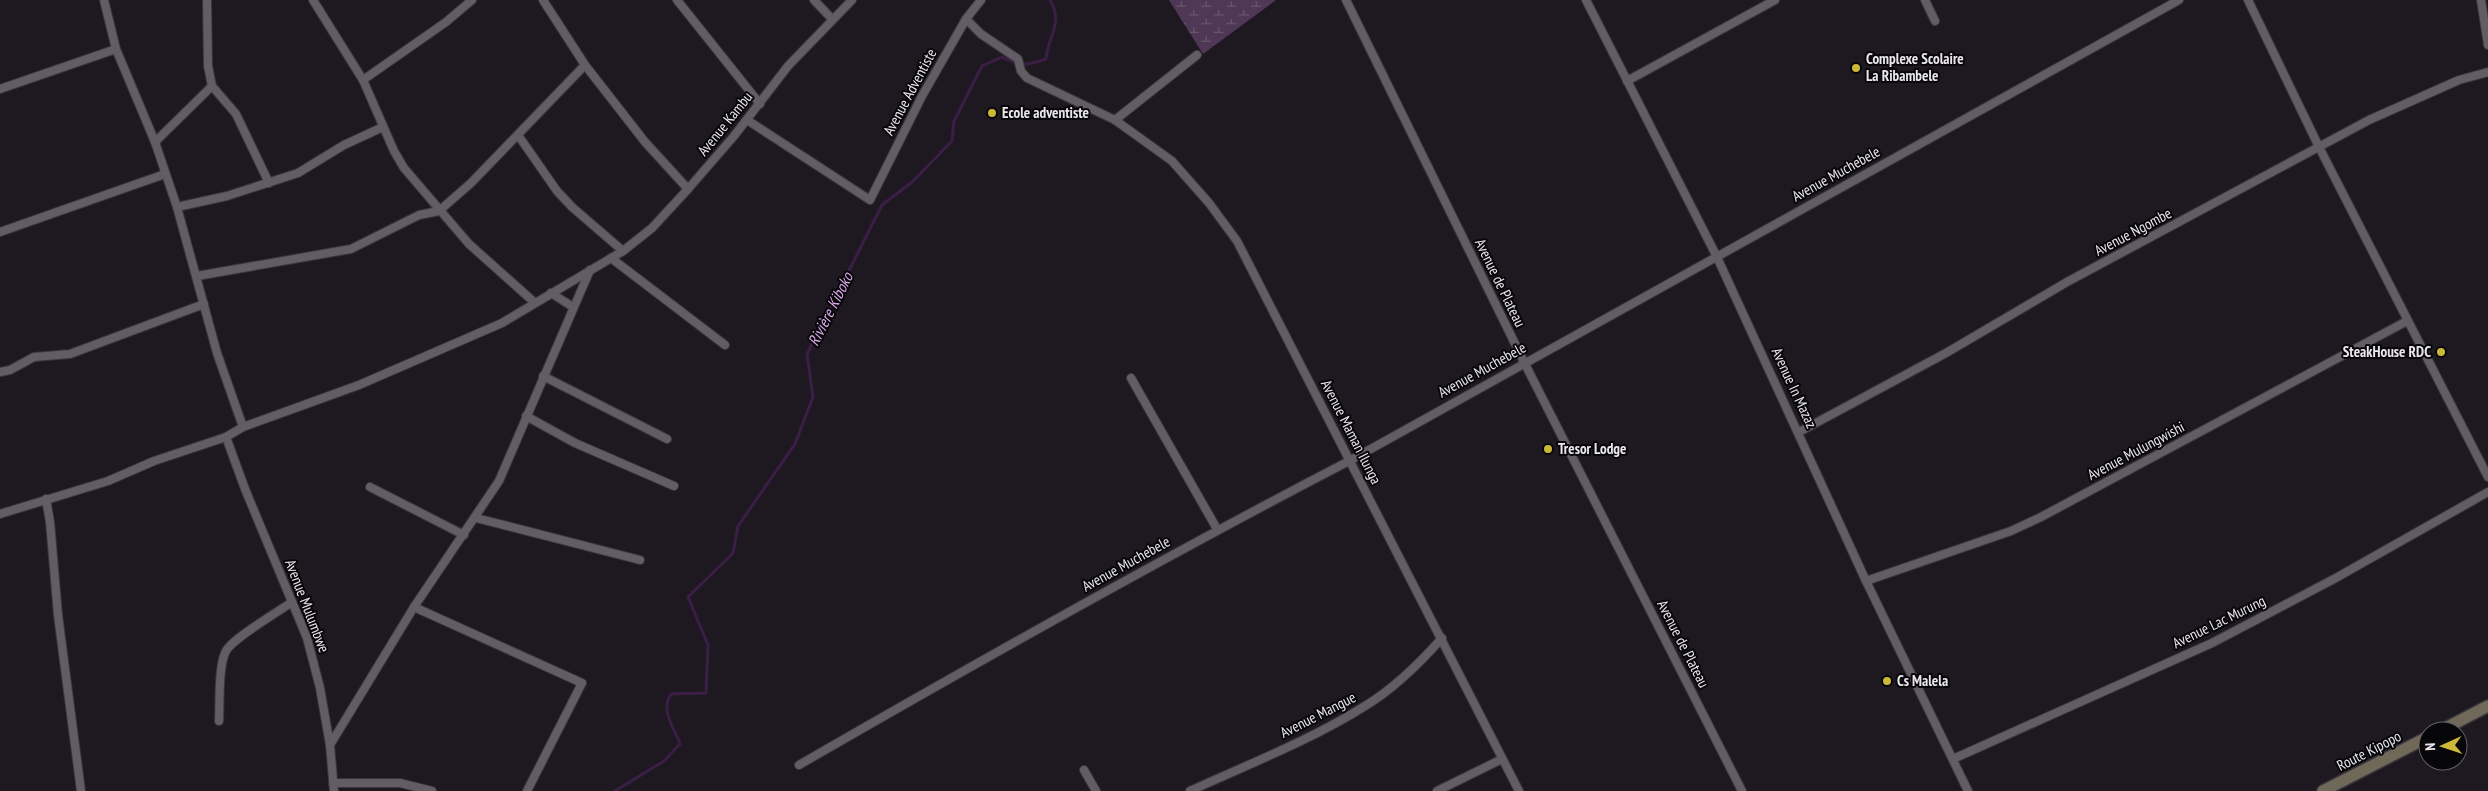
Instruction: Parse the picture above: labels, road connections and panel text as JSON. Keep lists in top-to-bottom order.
{
  "streets": {
    "main road": ["Route Kipopo"],
    "street": [
      "Avenue Adventiste",
      "Avenue Kambu",
      "Avenue Muchebele",
      "Avenue Ngombe",
      "Avenue de Plateau",
      "Avenue In Mazaz",
      "Avenue Maman Ilunga",
      "Avenue Mulungwishi",
      "Avenue Mulumbwe",
      "Avenue Lac Murung",
      "Avenue Mangue"
    ]
  },
  "crossings": [
    ["Avenue Adventiste", "Avenue Kambu"],
    ["Avenue Adventiste", "Avenue Maman Ilunga"],
    ["Avenue Kambu", "Avenue Mulumbwe"],
    ["Avenue Muchebele", "Avenue de Plateau"],
    ["Avenue Muchebele", "Avenue In Mazaz"],
    ["Avenue Muchebele", "Avenue Maman Ilunga"],
    ["Avenue Ngombe", "Avenue In Mazaz"],
    ["Avenue In Mazaz", "Avenue Mulungwishi"],
    ["Avenue In Mazaz", "Avenue Lac Murung"],
    ["Avenue Maman Ilunga", "Avenue Mangue"]
  ],
  "water": ["Rivière Kiboko"],
  "places": [
    "Complexe Scolaire La Ribambele",
    "Ecole adventiste",
    "SteakHouse RDC",
    "Tresor Lodge",
    "Cs Malela"
  ],
  "north": "left"
}
